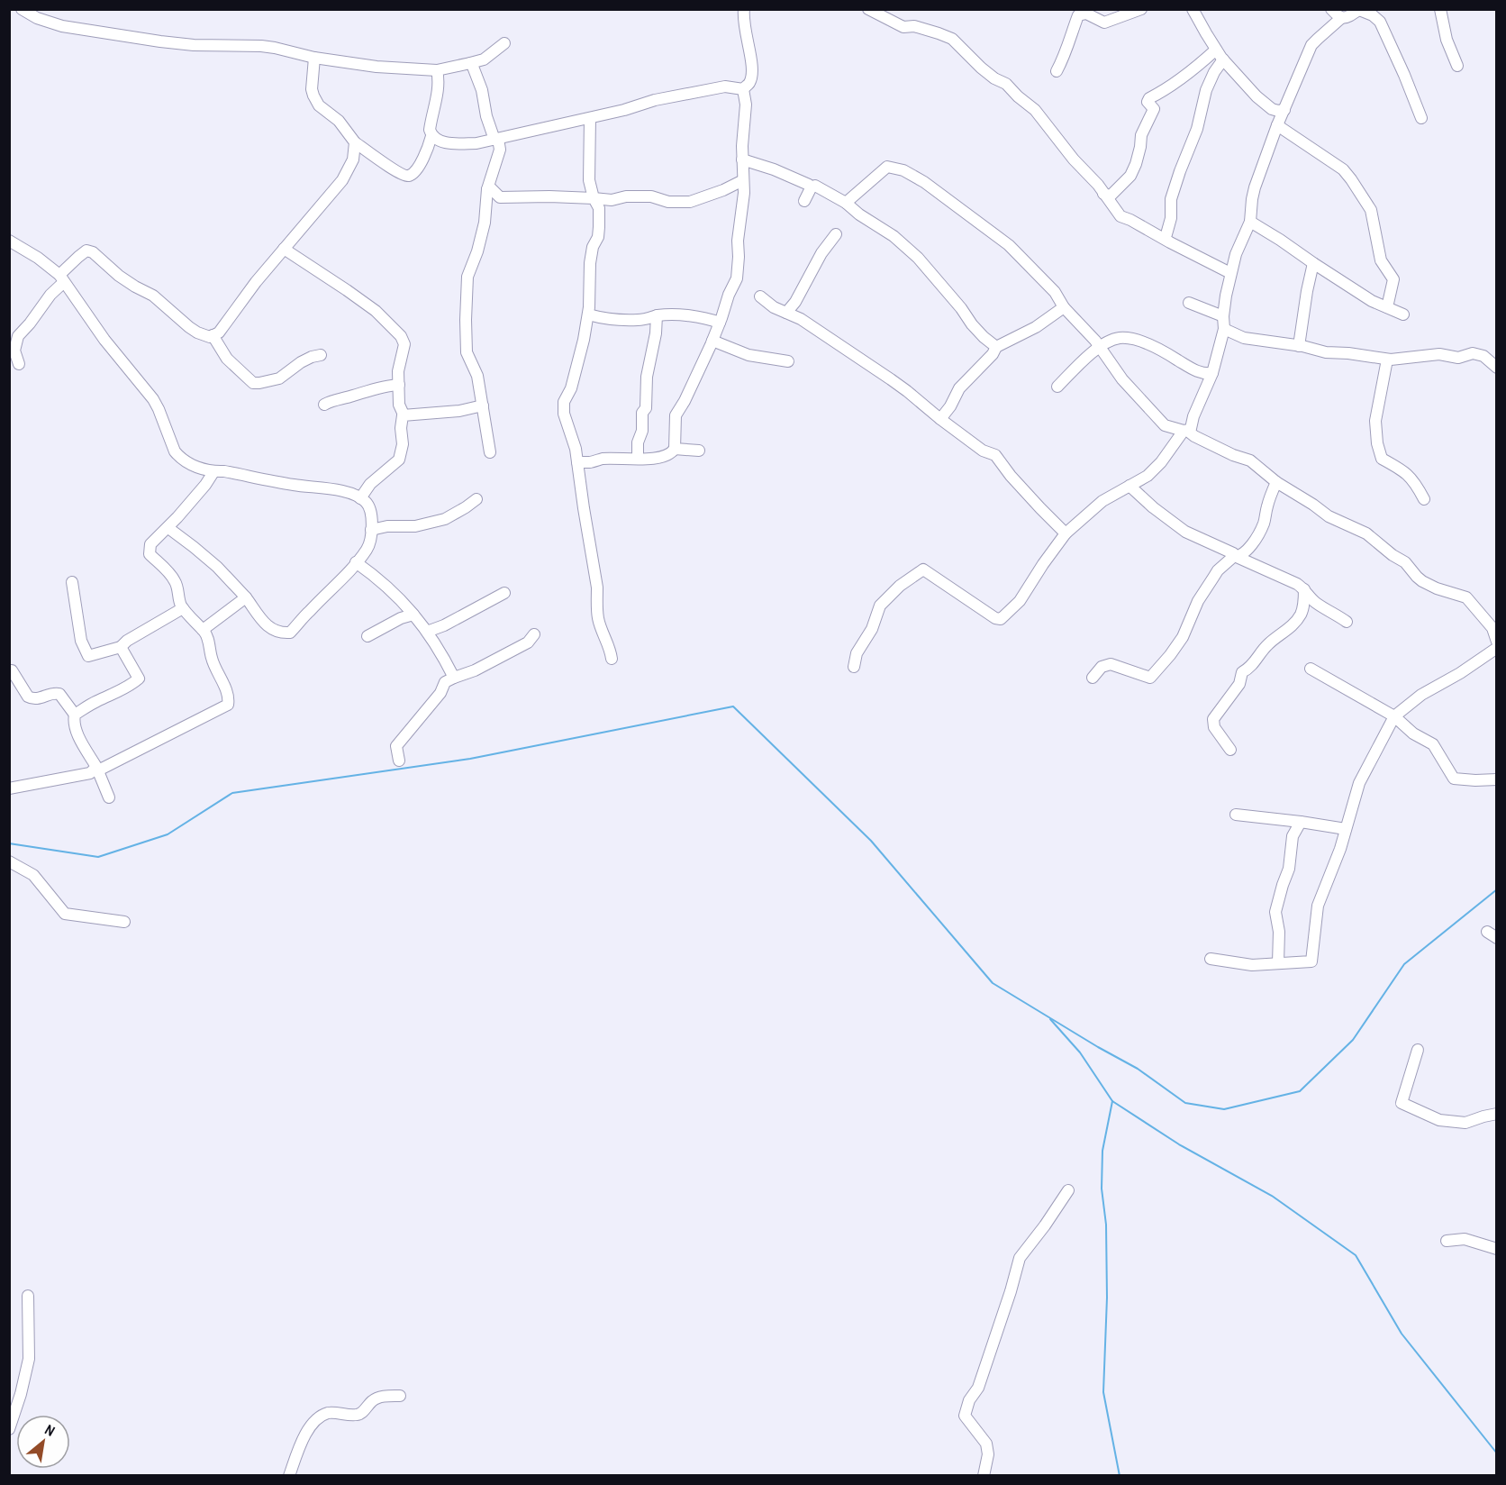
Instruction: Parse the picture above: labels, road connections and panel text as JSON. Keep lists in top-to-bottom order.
{
  "north": "top right"
}
